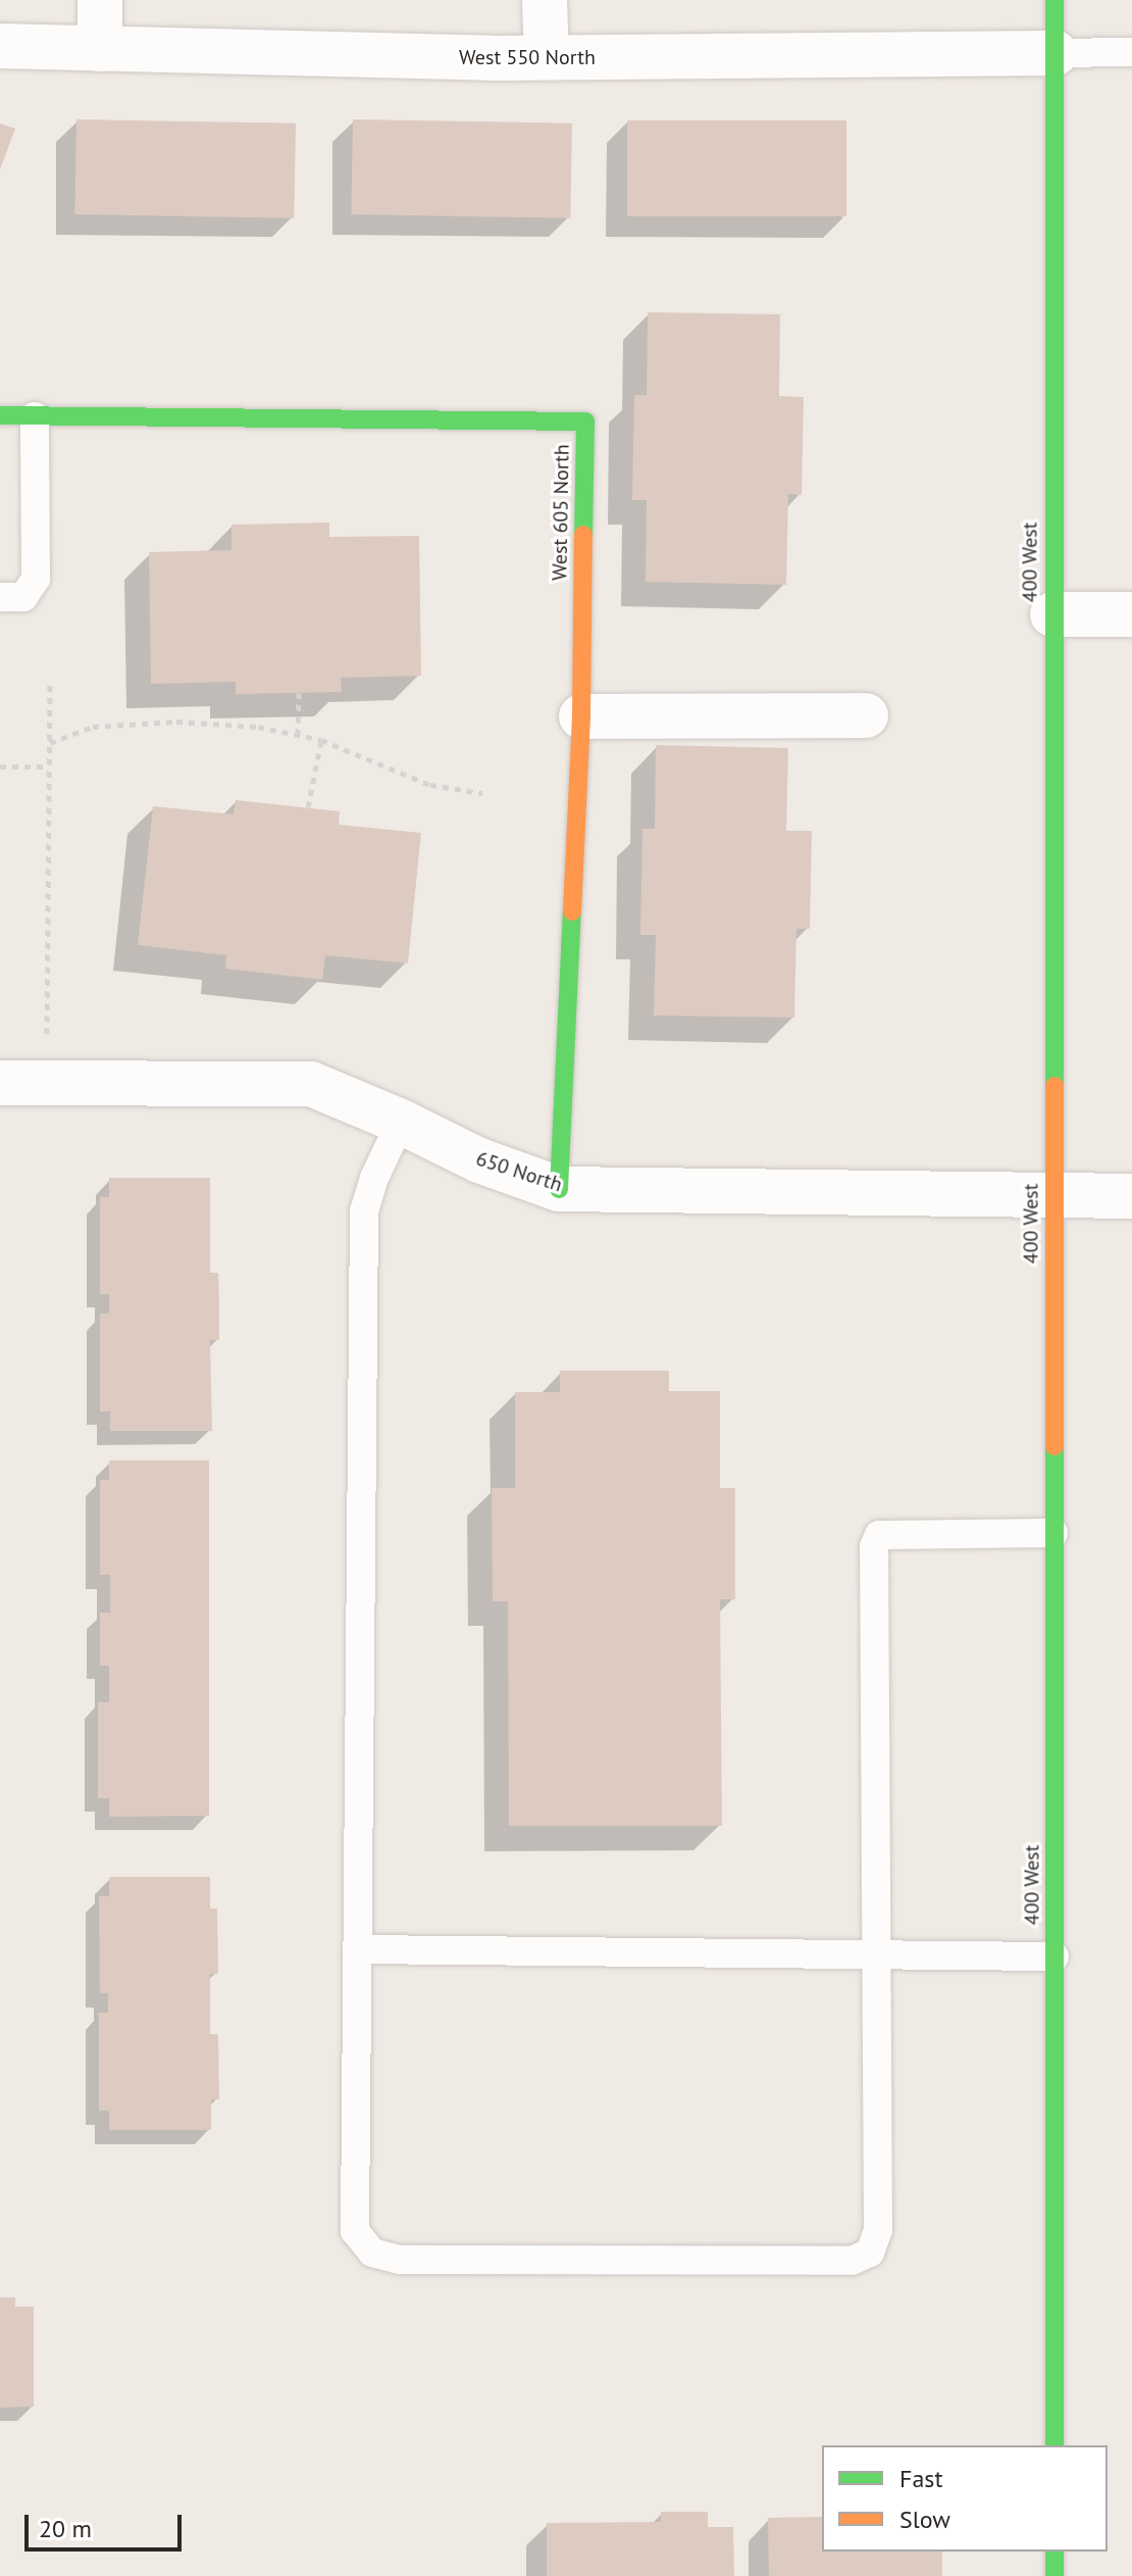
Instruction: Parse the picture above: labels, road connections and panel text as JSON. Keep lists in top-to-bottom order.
{
  "streets": {
    "street": [
      "West 550 North",
      "West 605 North",
      "400 West",
      "650 North"
    ]
  },
  "crossings": [
    ["West 550 North", "400 West"],
    ["West 605 North", "650 North"],
    ["400 West", "650 North"]
  ],
  "legend": ["Fast", "Slow"],
  "scale_bar": "20 m"
}
